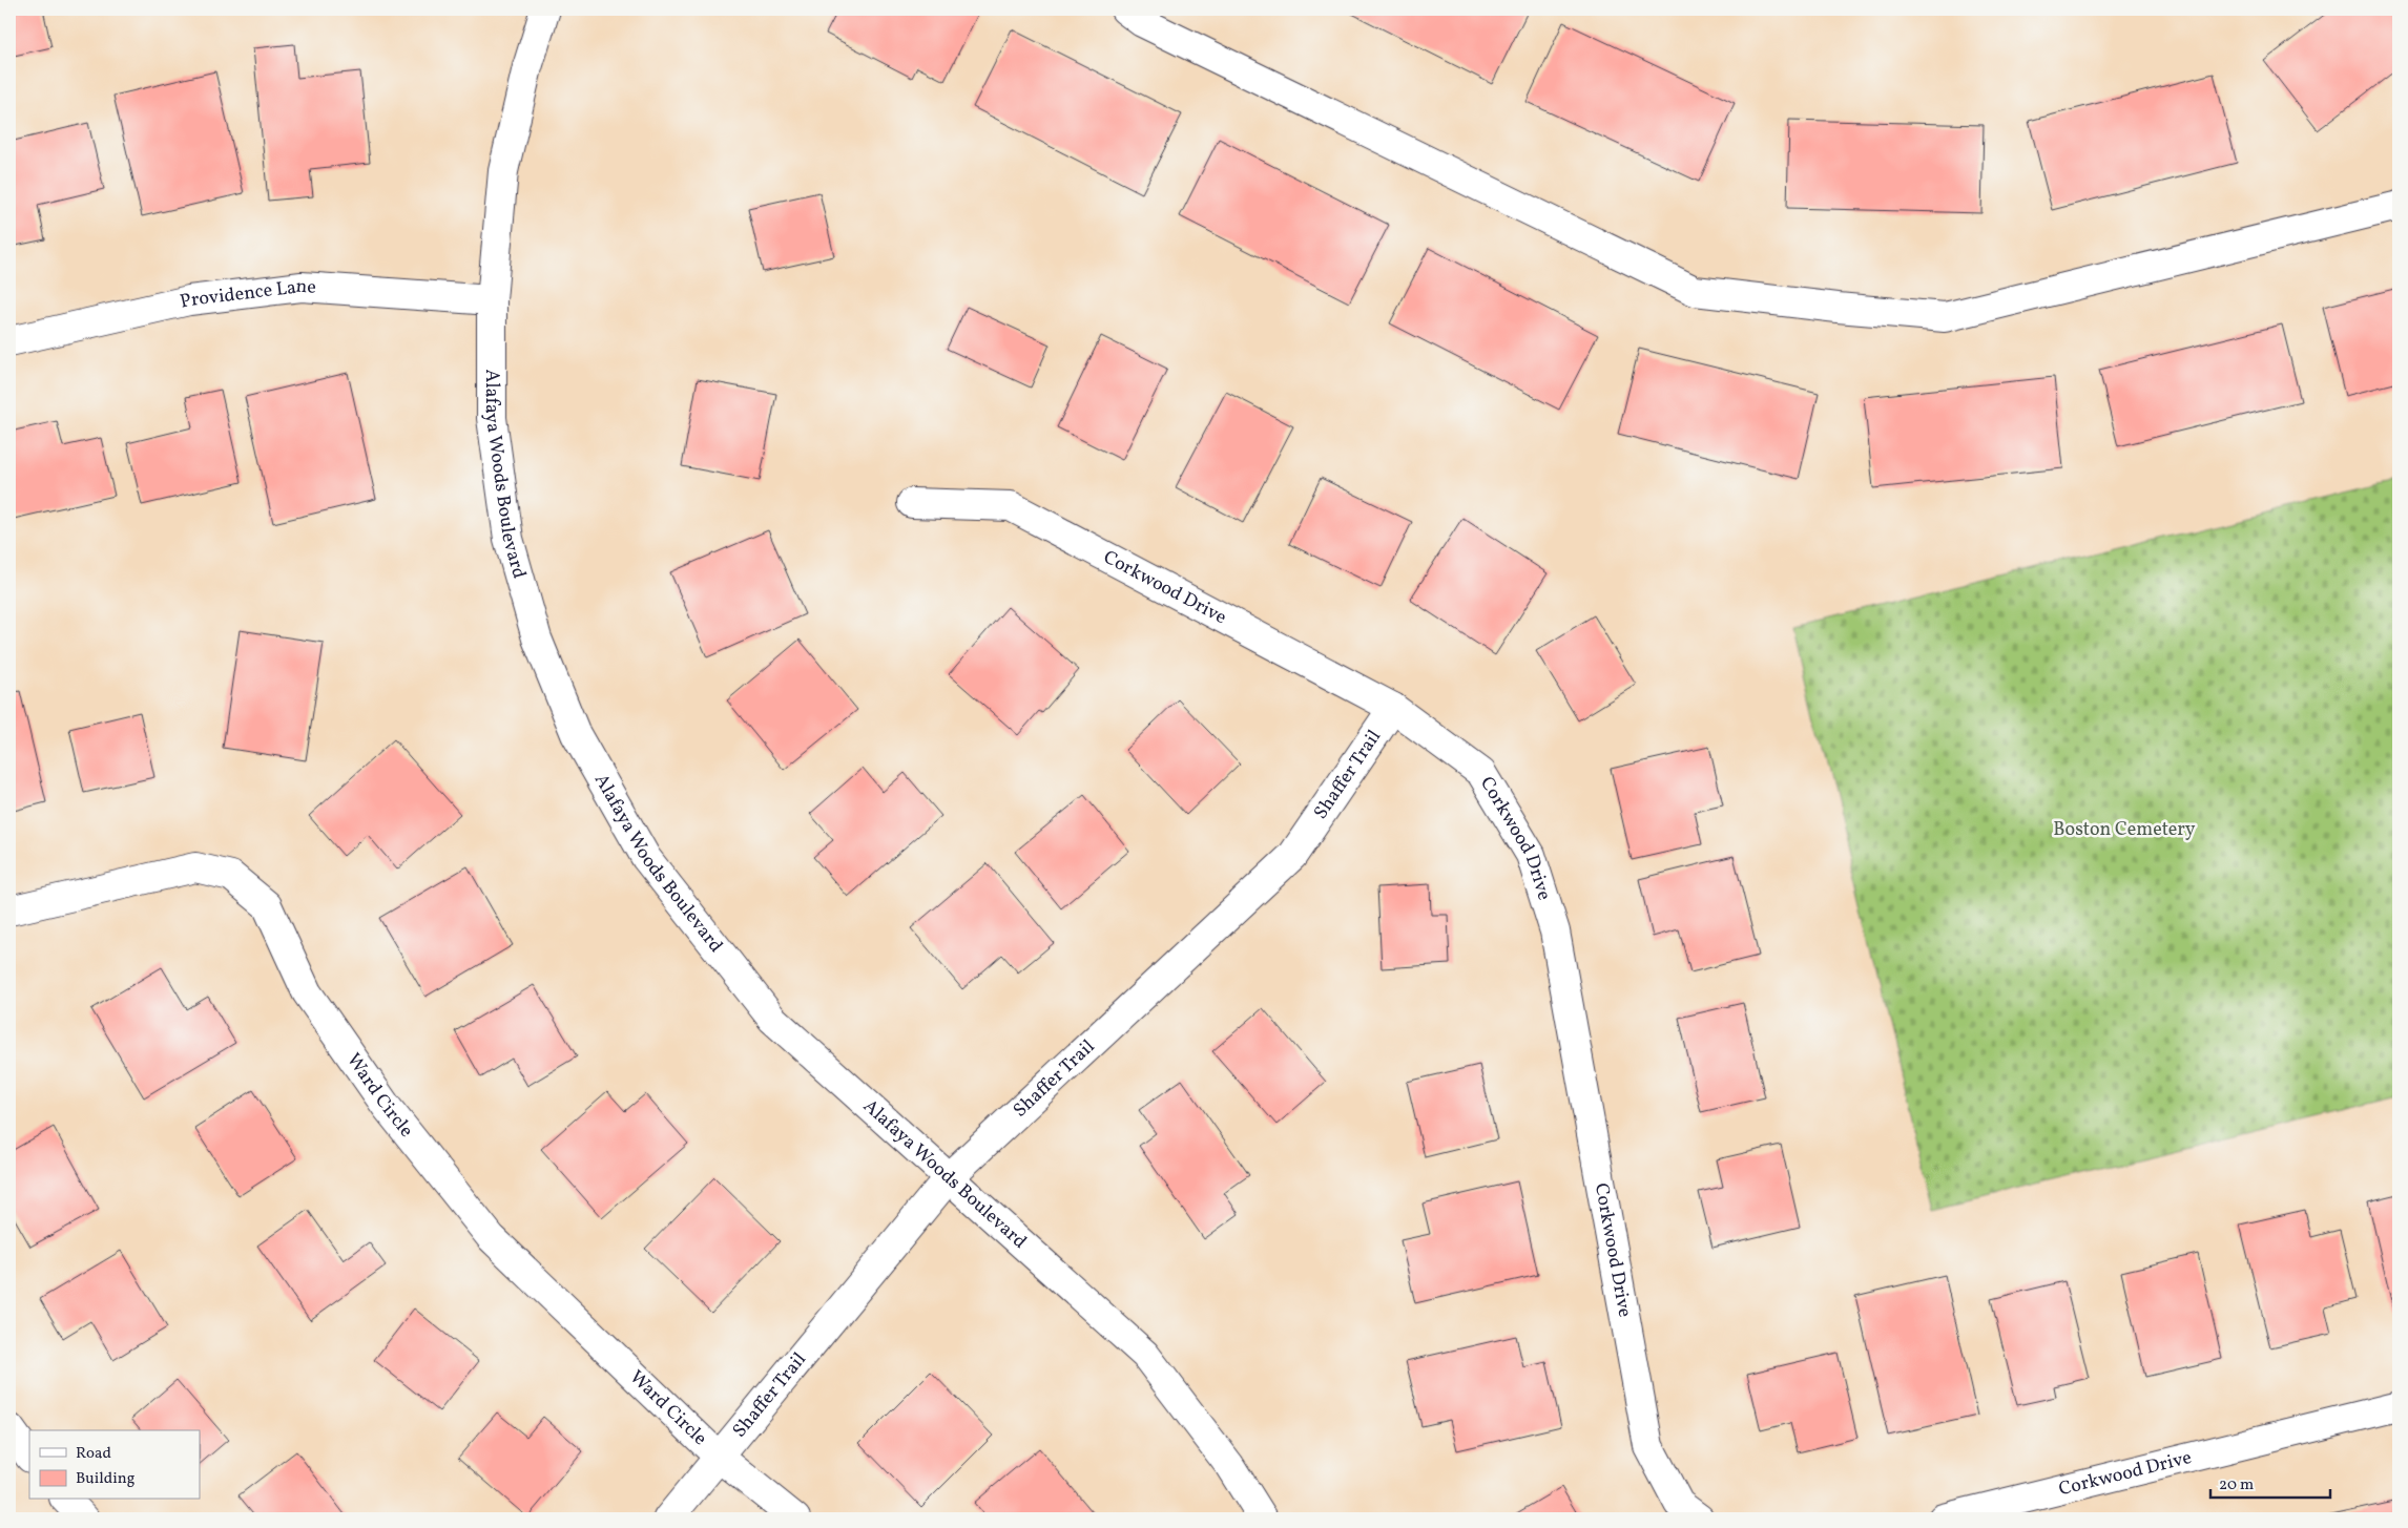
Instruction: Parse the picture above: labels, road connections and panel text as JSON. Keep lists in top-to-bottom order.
{
  "streets": {
    "street": [
      "Providence Lane",
      "Alafaya Woods Boulevard",
      "Corkwood Drive",
      "Shaffer Trail",
      "Ward Circle"
    ]
  },
  "crossings": [
    ["Providence Lane", "Alafaya Woods Boulevard"],
    ["Alafaya Woods Boulevard", "Shaffer Trail"],
    ["Corkwood Drive", "Shaffer Trail"],
    ["Shaffer Trail", "Ward Circle"]
  ],
  "parks": ["Boston Cemetery"],
  "legend": ["Road", "Building"],
  "scale_bar": "20 m"
}
